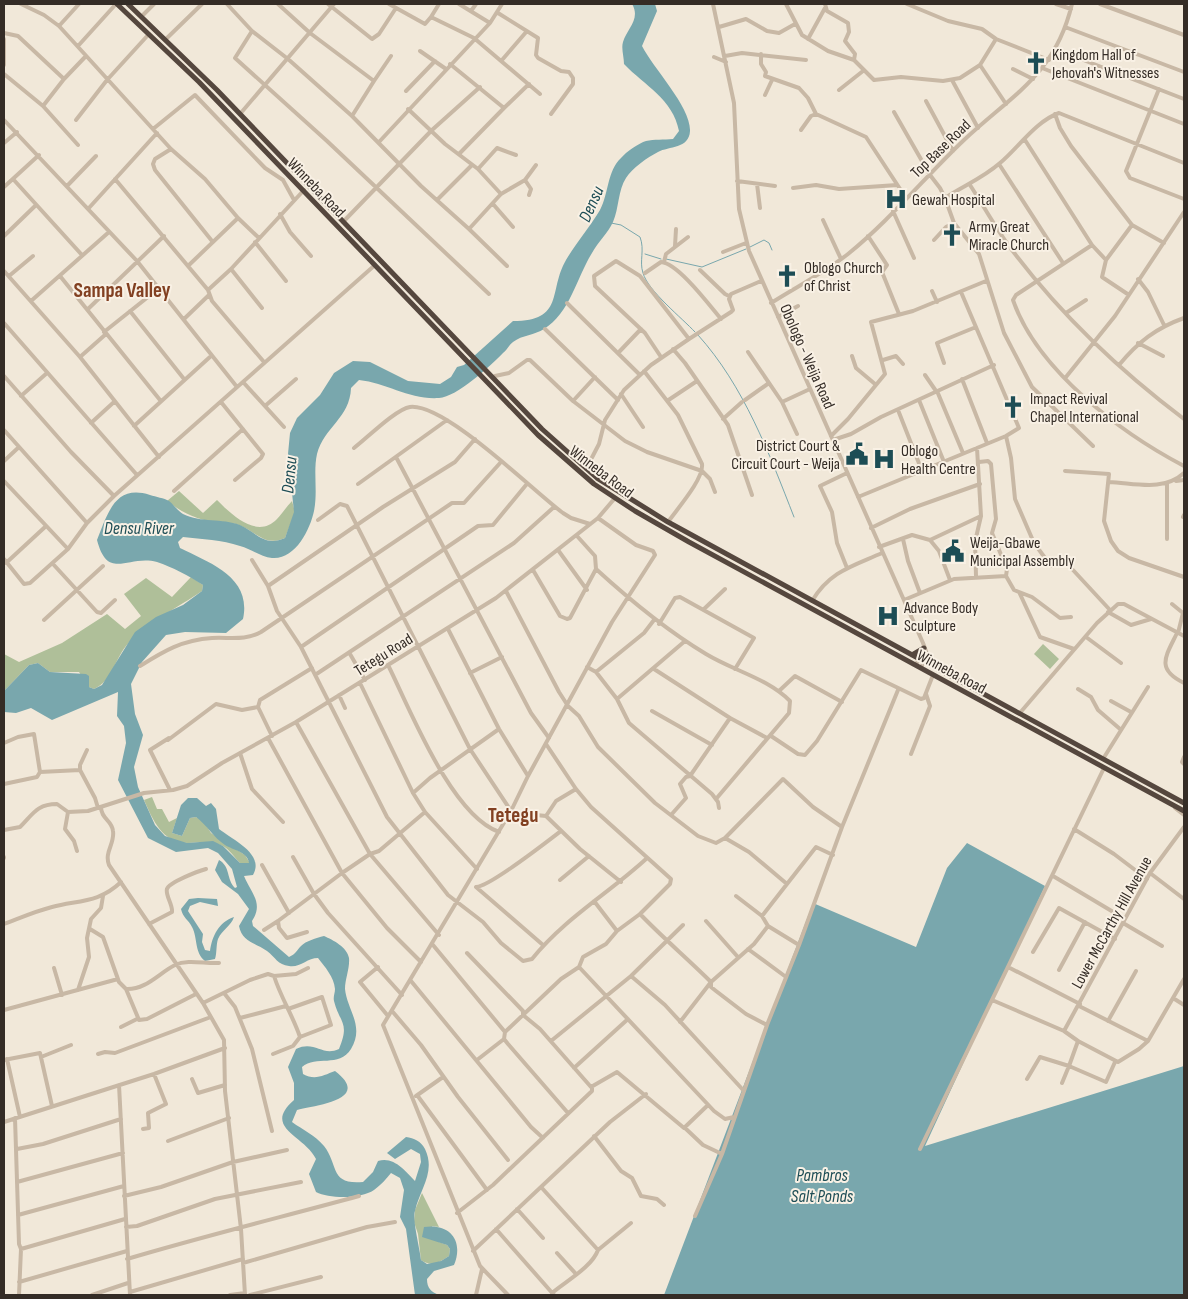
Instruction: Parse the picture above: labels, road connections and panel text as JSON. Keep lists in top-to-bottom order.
{
  "streets": {
    "highway": ["Winneba Road"],
    "street": [
      "Top Base Road",
      "Obologo - Weija Road",
      "Tetegu Road",
      "Lower McCarthy Hill Avenue"
    ]
  },
  "crossings": [
    ["Top Base Road", "Obologo - Weija Road"],
    ["Winneba Road", "Tetegu Road"]
  ],
  "districts": ["Sampa Valley", "Tetegu"],
  "water": ["Densu", "Densu River", "Pambros Salt Ponds"],
  "places": {
    "church": [
      "Kingdom Hall of Jehovah's Witnesses",
      "Army Great Miracle Church",
      "Oblogo Church of Christ",
      "Impact Revival Chapel International"
    ],
    "hospital": ["Gewah Hospital", "Oblogo Health Centre", "Advance Body Sculpture"],
    "public building": ["District Court & Circuit Court - Weija", "Weija-Gbawe Municipal Assembly"]
  }
}
